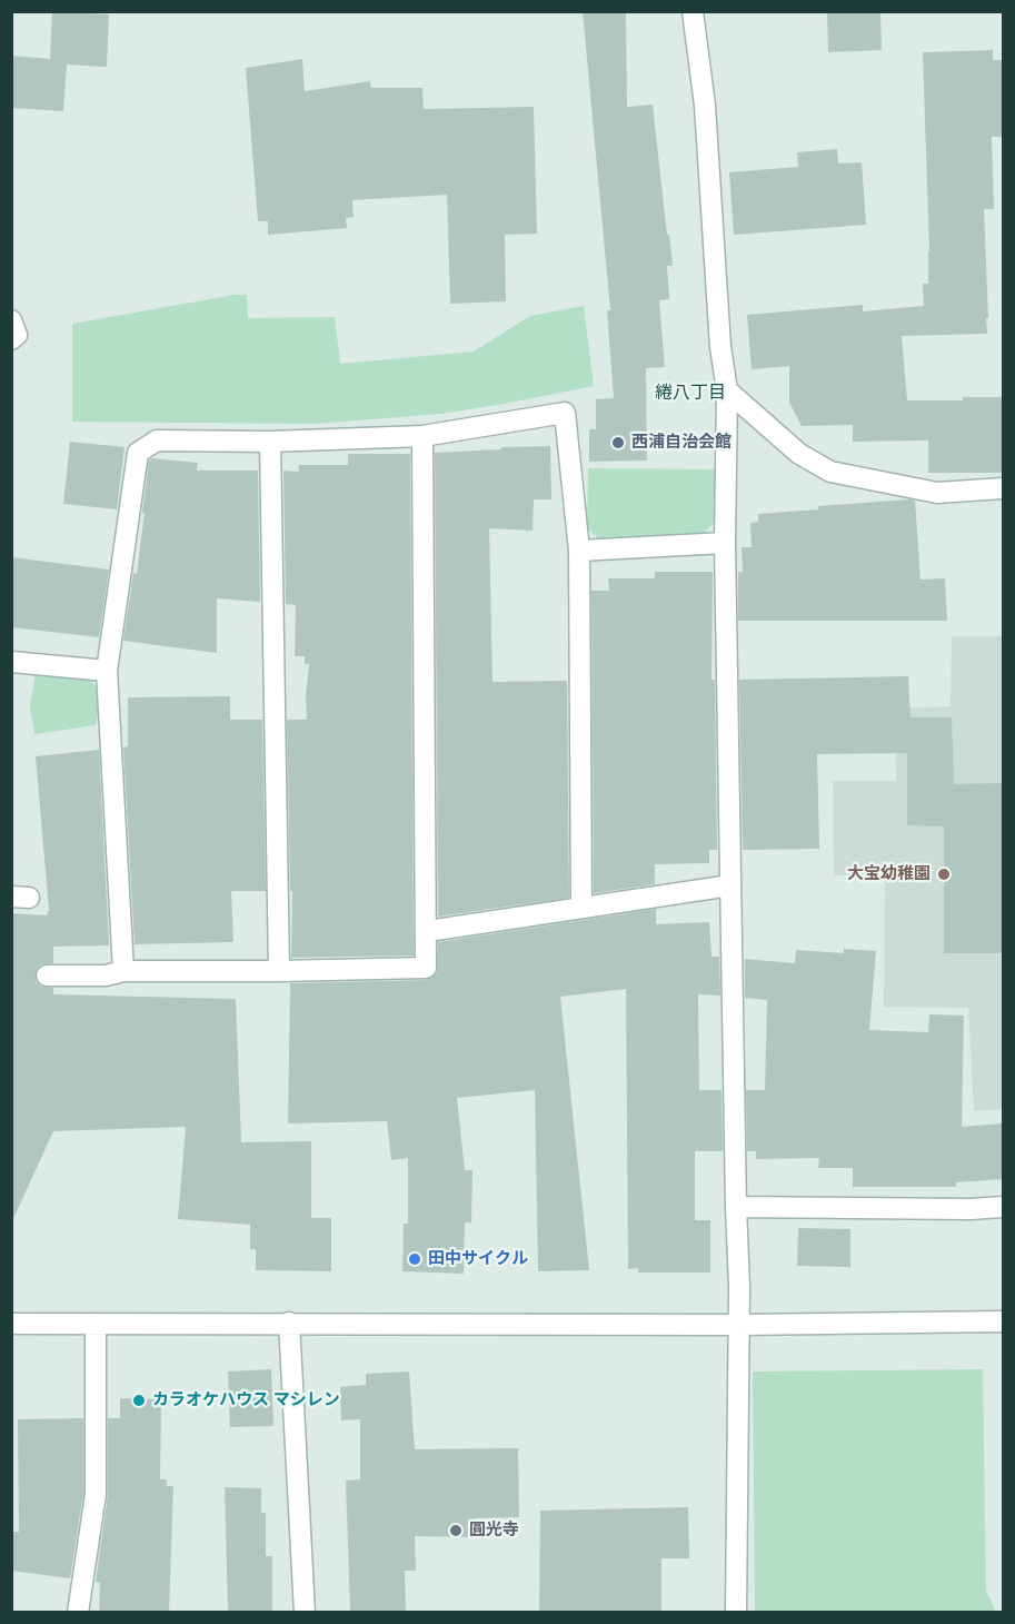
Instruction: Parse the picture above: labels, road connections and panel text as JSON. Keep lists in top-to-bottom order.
{
  "districts": ["綣八丁目"],
  "places": [
    "西浦自治会館",
    "大宝幼稚園",
    "田中サイクル",
    "カラオケハウス マシレン",
    "圓光寺"
  ]
}
